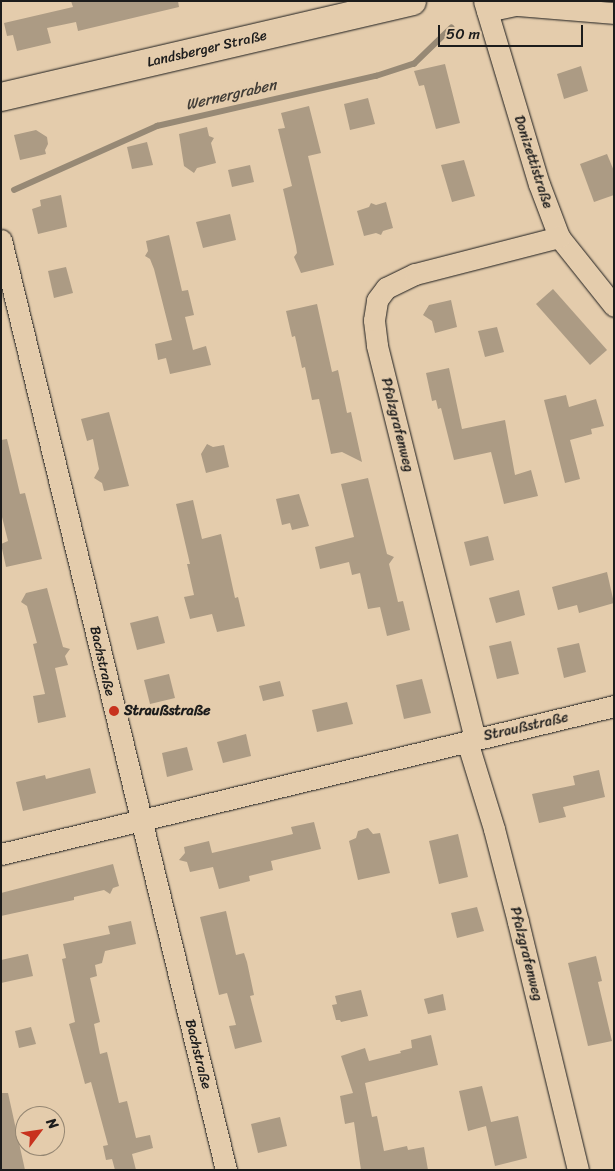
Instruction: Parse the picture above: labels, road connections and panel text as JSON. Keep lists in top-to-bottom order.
{
  "streets": {
    "street": [
      "Landsberger Straße",
      "Donizettistraße",
      "Pfalzgrafenweg",
      "Bachstraße",
      "Straußstraße"
    ]
  },
  "crossings": [
    ["Donizettistraße", "Pfalzgrafenweg"],
    ["Pfalzgrafenweg", "Straußstraße"],
    ["Bachstraße", "Straußstraße"]
  ],
  "water": ["Wernergraben"],
  "places": ["Straußstraße"],
  "scale_bar": "50 m",
  "north": "top right"
}
